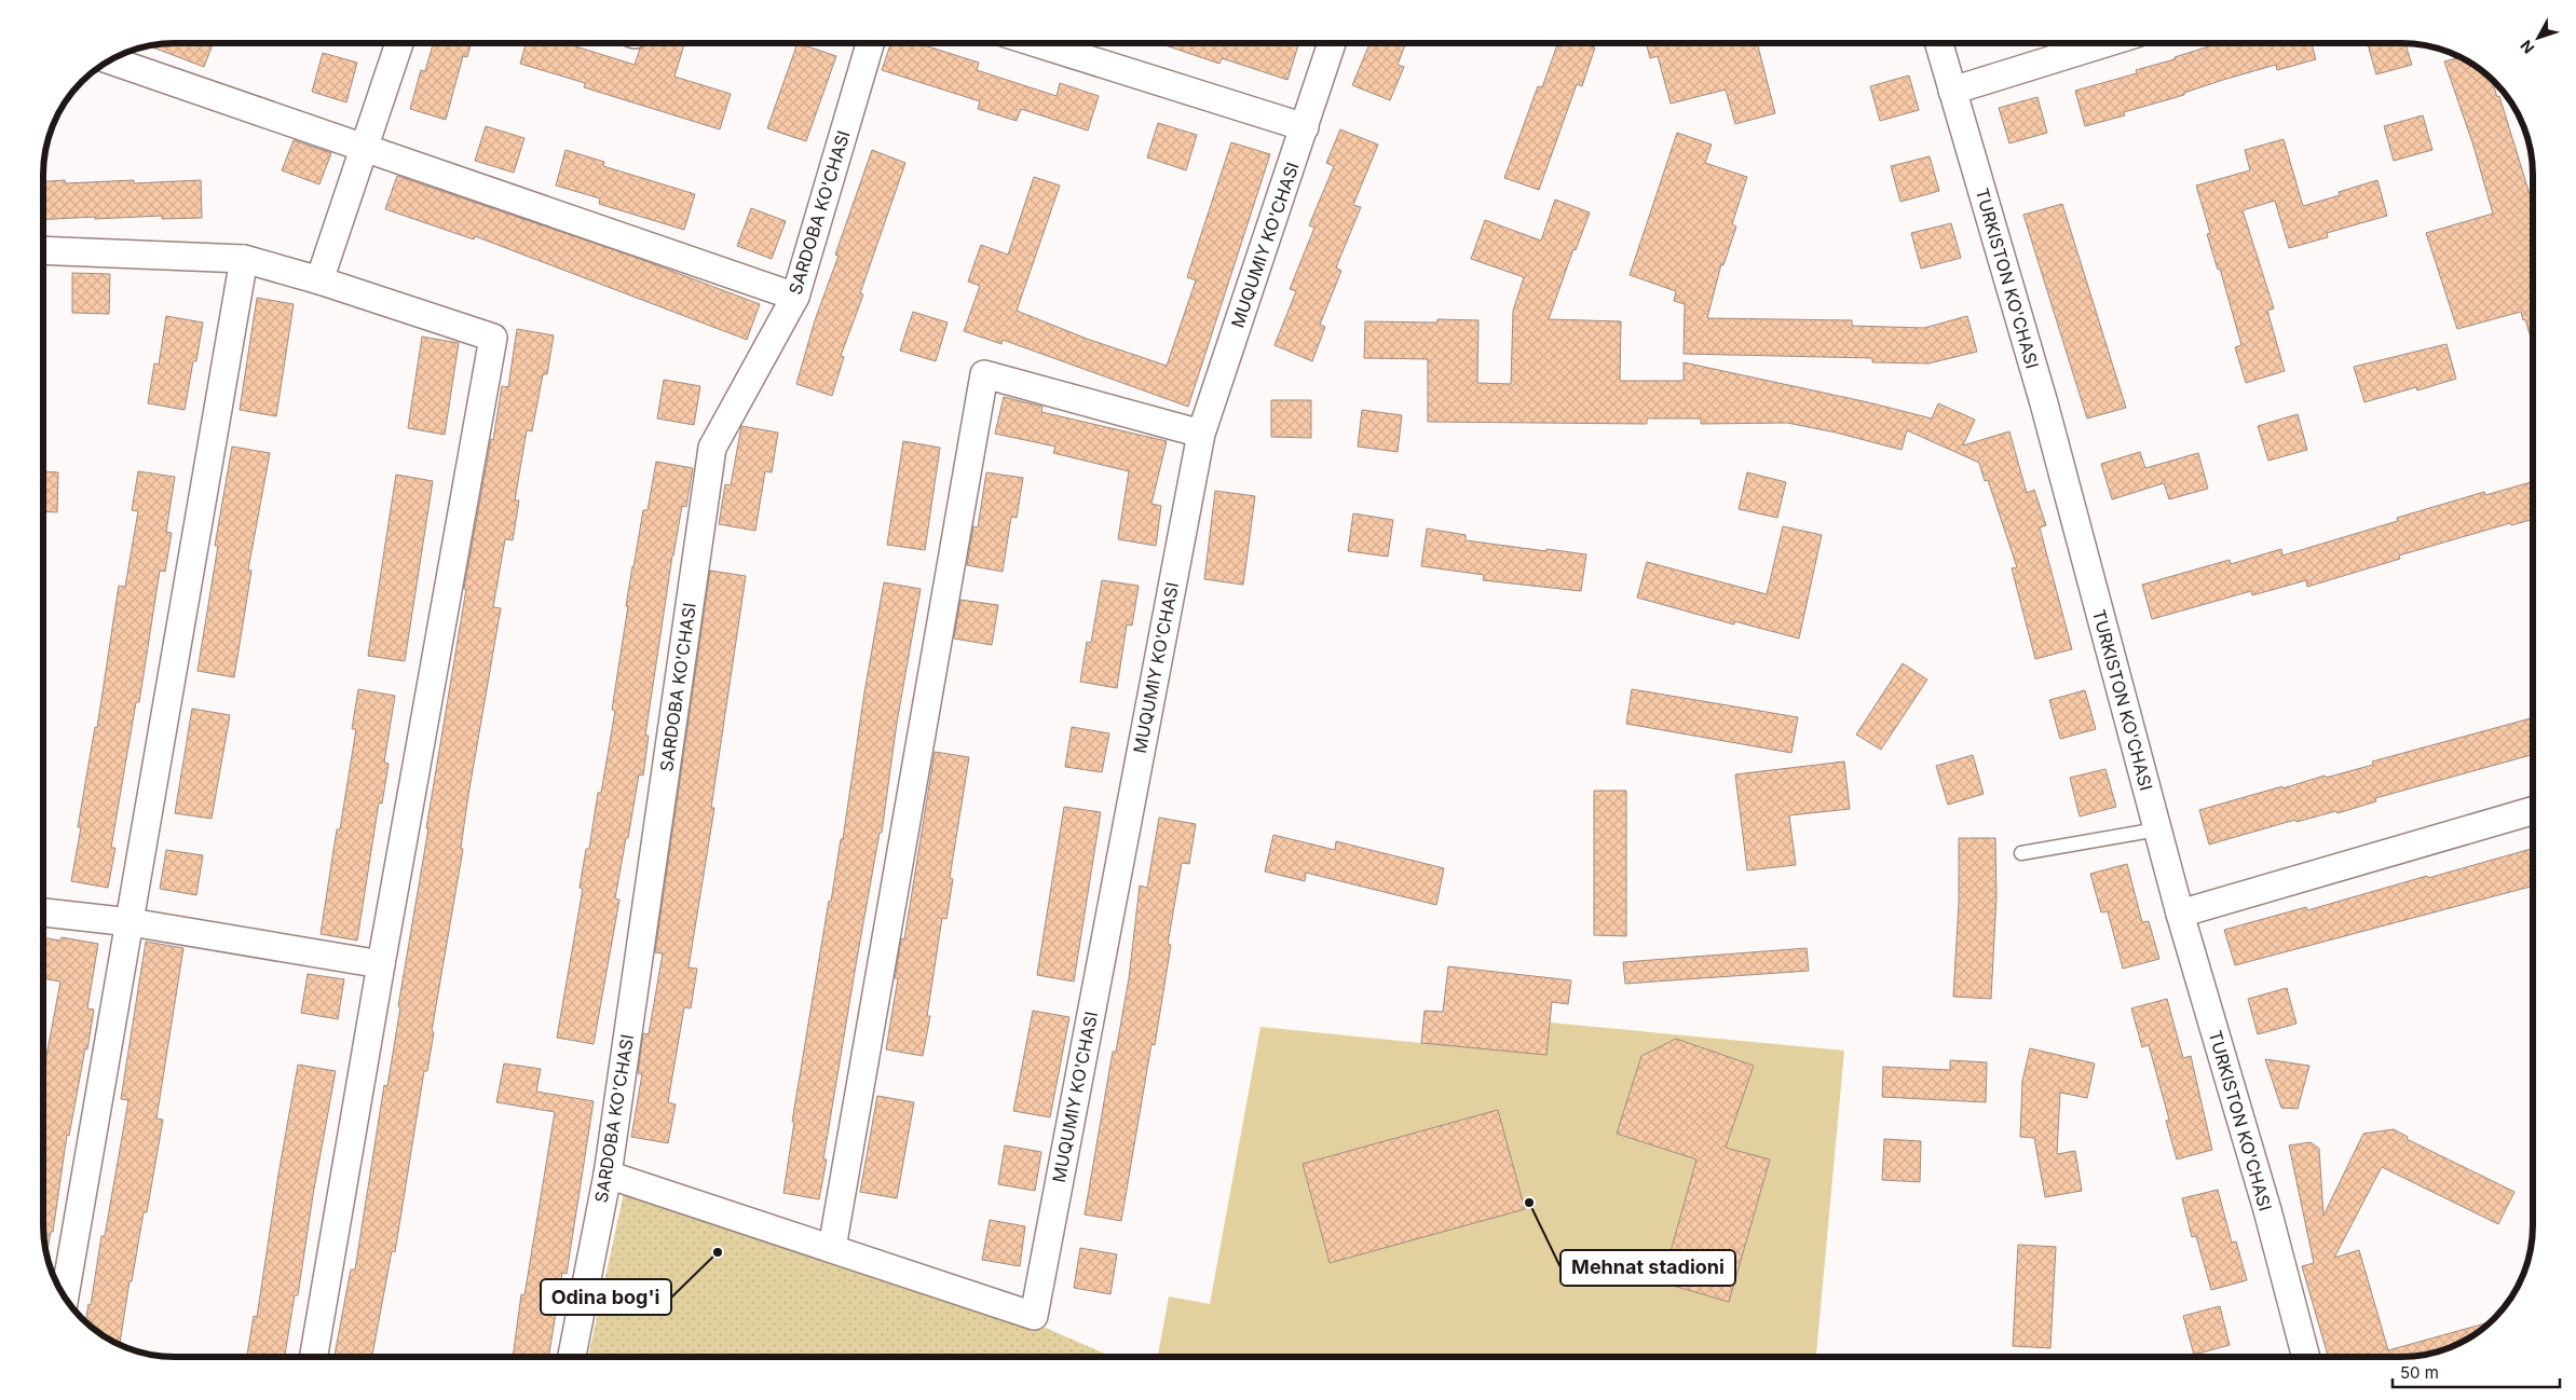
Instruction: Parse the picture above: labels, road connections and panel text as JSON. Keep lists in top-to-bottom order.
{
  "streets": {
    "street": ["SARDOBA KO'CHASI", "MUQUMIY KO'CHASI", "TURKISTON KO'CHASI"]
  },
  "places": ["Mehnat stadioni", "Odina bog'i"],
  "scale_bar": "50 m",
  "north": "bottom left"
}
